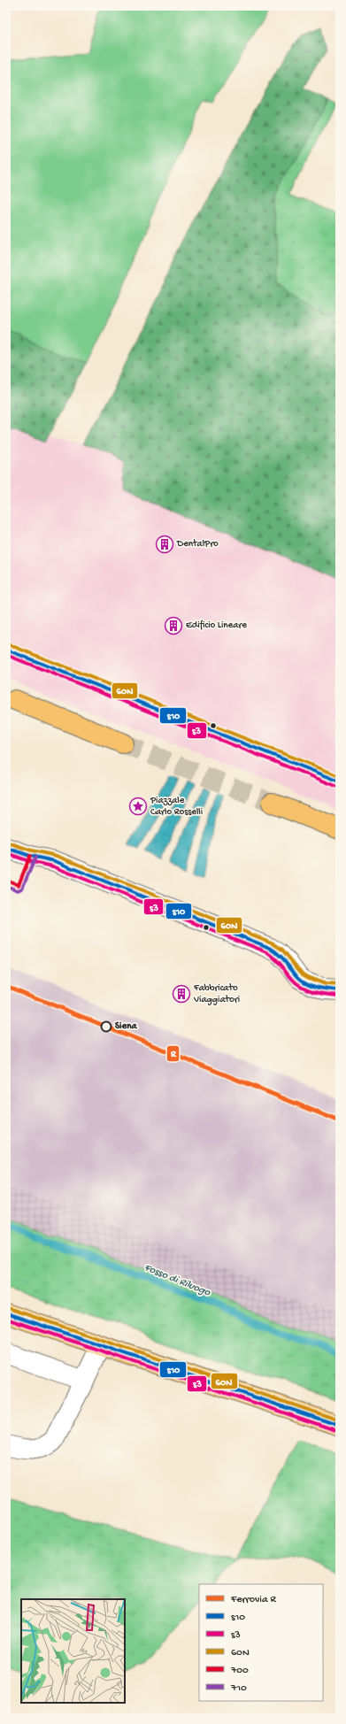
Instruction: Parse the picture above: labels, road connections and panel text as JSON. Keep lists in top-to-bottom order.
{
  "water": ["Fosso di Riluogo"],
  "places": {
    "building": ["DentalPro", "Edificio Lineare", "Fabbricato Viaggiatori"],
    "place": ["Piazzale Carlo Rosselli"],
    "other": ["Siena"]
  },
  "lines": [
    "transit line 60N",
    "transit line s10",
    "transit line s3",
    "transit line 700",
    "transit line 710",
    "rail line R"
  ],
  "legend": [
    "Ferrovia R",
    "s10",
    "s3",
    "60N",
    "700",
    "710"
  ]
}
